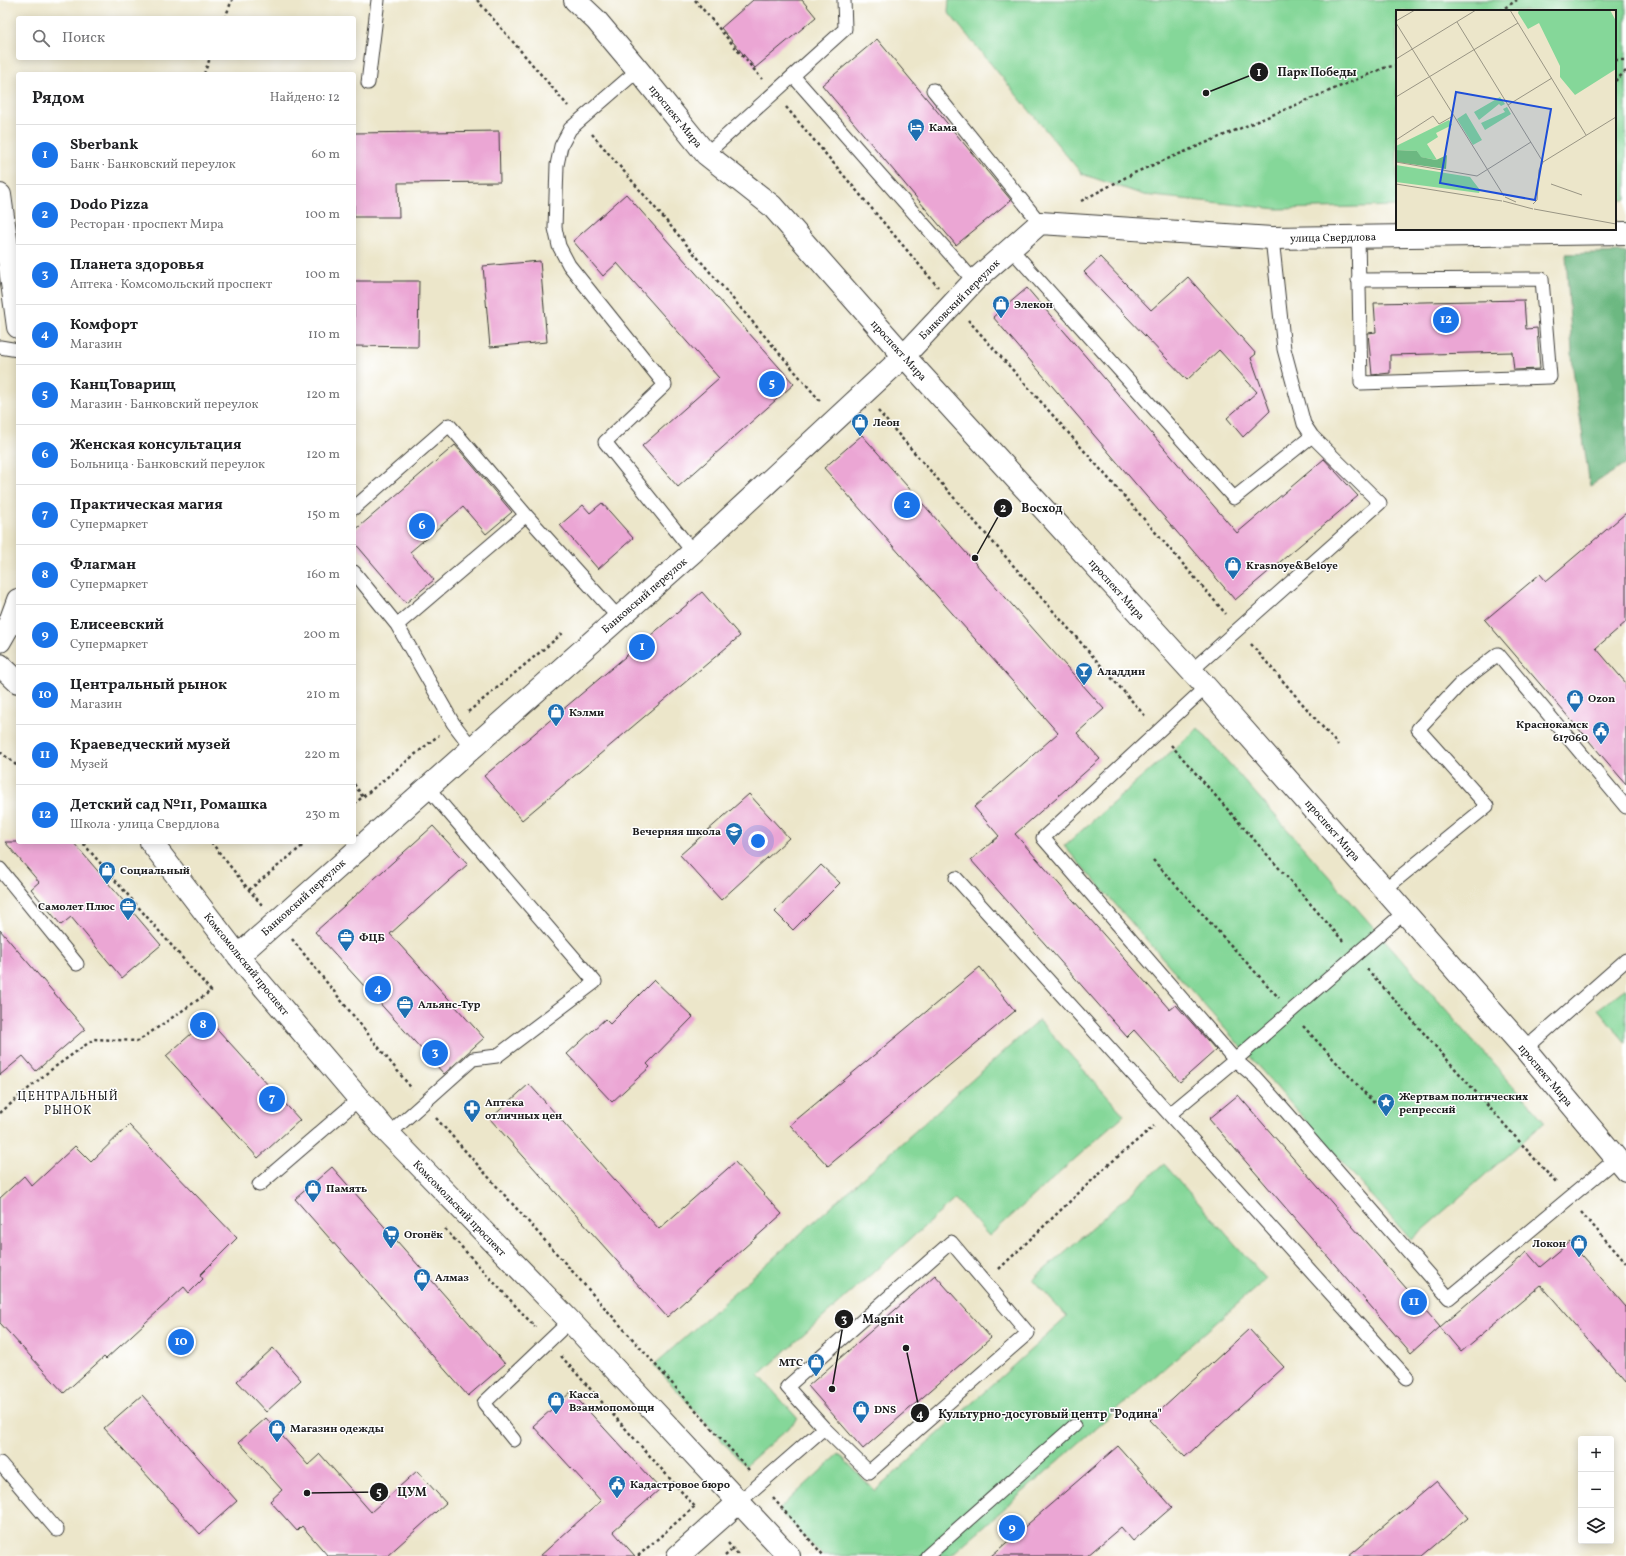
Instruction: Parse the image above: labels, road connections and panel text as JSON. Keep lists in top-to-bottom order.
{
  "streets": {
    "street": [
      "проспект Мира",
      "улица Свердлова",
      "Банковский переулок",
      "Комсомольский проспект"
    ]
  },
  "crossings": [
    ["проспект Мира", "Банковский переулок"],
    ["улица Свердлова", "Банковский переулок"],
    ["Банковский переулок", "Комсомольский проспект"]
  ],
  "districts": ["ЦЕНТРАЛЬНЫЙ РЫНОК"],
  "places": {
    "other": [
      "Парк Победы",
      "Восход",
      "Культурно-досуговый центр \"Родина\"",
      "Magnit",
      "ЦУМ"
    ],
    "hotel": ["Кама"],
    "shop": [
      "Элекон",
      "Леон",
      "Krasnoye&Beloye",
      "Ozon",
      "Кэлми",
      "Социальный",
      "Память",
      "Локон",
      "Алмаз",
      "МТС",
      "Касса Взаимопомощи",
      "DNS",
      "Магазин одежды"
    ],
    "bar": ["Аладдин"],
    "public building": ["Краснокамск 617060", "Кадастровое бюро"],
    "school or university": ["Вечерняя школа"],
    "office": ["Самолет Плюс", "ФЦБ", "Альянс-Тур"],
    "place": ["Жертвам политических репрессий"],
    "pharmacy": ["Аптека отличных цен"],
    "supermarket": ["Огонёк"]
  },
  "page": {
    "search": "Поиск",
    "heading": ["Рядом", "Найдено: 12"],
    "list": [
      {
        "mark": "1",
        "name": "Sberbank",
        "note": "Банк · Банковский переулок",
        "value": "60 m"
      },
      {
        "mark": "2",
        "name": "Dodo Pizza",
        "note": "Ресторан · проспект Мира",
        "value": "100 m"
      },
      {
        "mark": "3",
        "name": "Планета здоровья",
        "note": "Аптека · Комсомольский проспект",
        "value": "100 m"
      },
      {
        "mark": "4",
        "name": "Комфорт",
        "note": "Магазин",
        "value": "110 m"
      },
      {
        "mark": "5",
        "name": "КанцТоварищ",
        "note": "Магазин · Банковский переулок",
        "value": "120 m"
      },
      {
        "mark": "6",
        "name": "Женская консультация",
        "note": "Больница · Банковский переулок",
        "value": "120 m"
      },
      {
        "mark": "7",
        "name": "Практическая магия",
        "note": "Супермаркет",
        "value": "150 m"
      },
      {
        "mark": "8",
        "name": "Флагман",
        "note": "Супермаркет",
        "value": "160 m"
      },
      {
        "mark": "9",
        "name": "Елисеевский",
        "note": "Супермаркет",
        "value": "200 m"
      },
      {
        "mark": "10",
        "name": "Центральный рынок",
        "note": "Магазин",
        "value": "210 m"
      },
      {
        "mark": "11",
        "name": "Краеведческий музей",
        "note": "Музей",
        "value": "220 m"
      },
      {
        "mark": "12",
        "name": "Детский сад №11, Ромашка",
        "note": "Школа · улица Свердлова",
        "value": "230 m"
      }
    ],
    "pins": [
      "12",
      "5",
      "2",
      "6",
      "1",
      "4",
      "8",
      "3",
      "7",
      "11",
      "10",
      "9"
    ],
    "map_buttons": ["+", "−"]
  }
}
